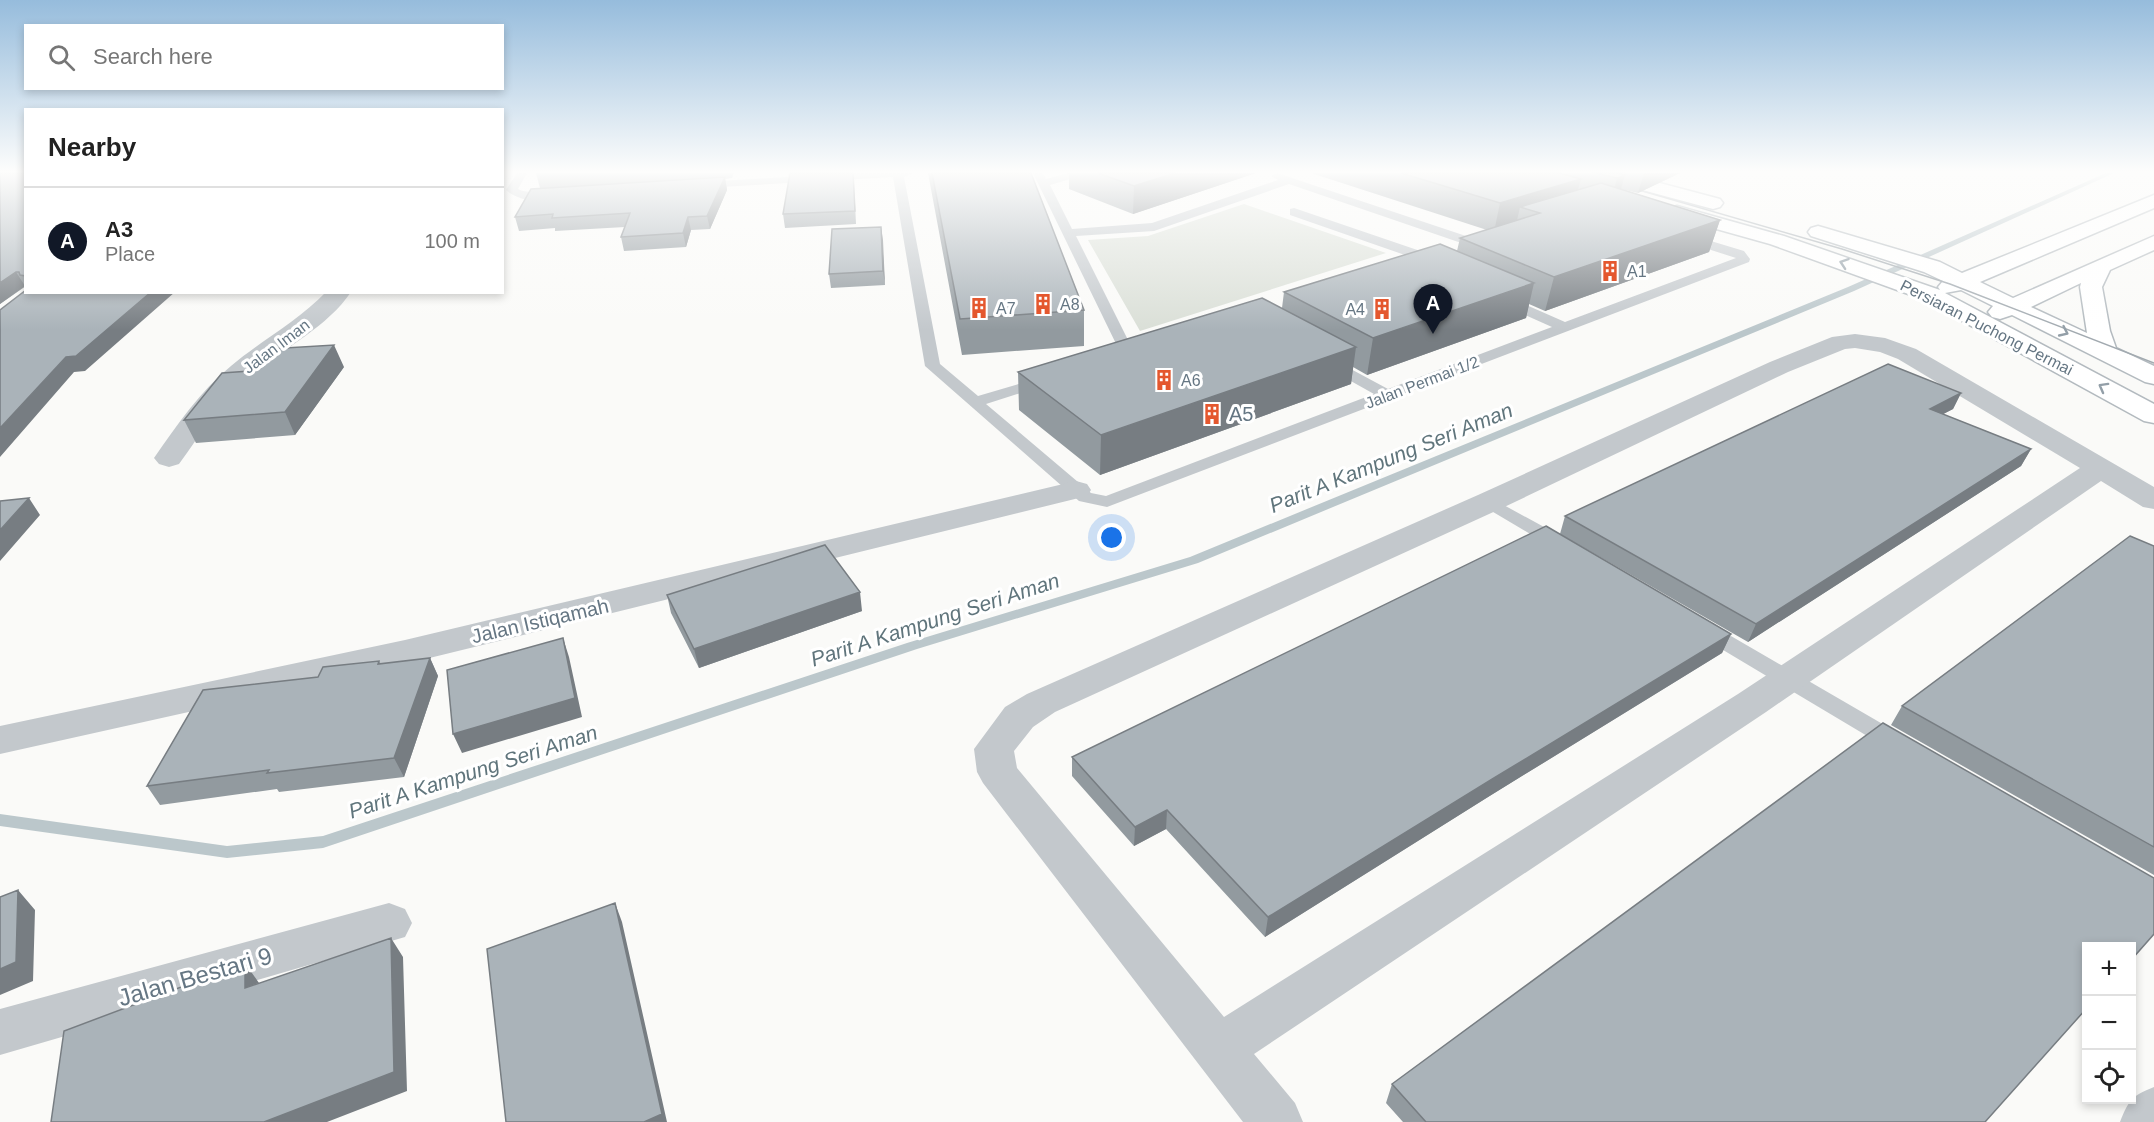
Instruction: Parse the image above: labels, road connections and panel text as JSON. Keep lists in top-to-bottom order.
{
  "streets": {
    "main road": ["Persiaran Puchong Permai"],
    "street": ["Jalan Iman", "Jalan Istiqamah", "Jalan Bestari 9"],
    "lane": ["Jalan Permai 1/2"]
  },
  "crossings": [
    ["Jalan Permai 1/2", "Jalan Istiqamah"]
  ],
  "water": ["Parit A Kampung Seri Aman"],
  "places": {
    "building": [
      "A1",
      "A8",
      "A7",
      "A4",
      "A6",
      "A5"
    ]
  },
  "page": {
    "search": "Search here",
    "heading": "Nearby",
    "list": [
      {
        "mark": "A",
        "name": "A3",
        "note": "Place",
        "value": "100 m"
      }
    ],
    "pins": "A",
    "map_buttons": ["+", "−"]
  }
}
